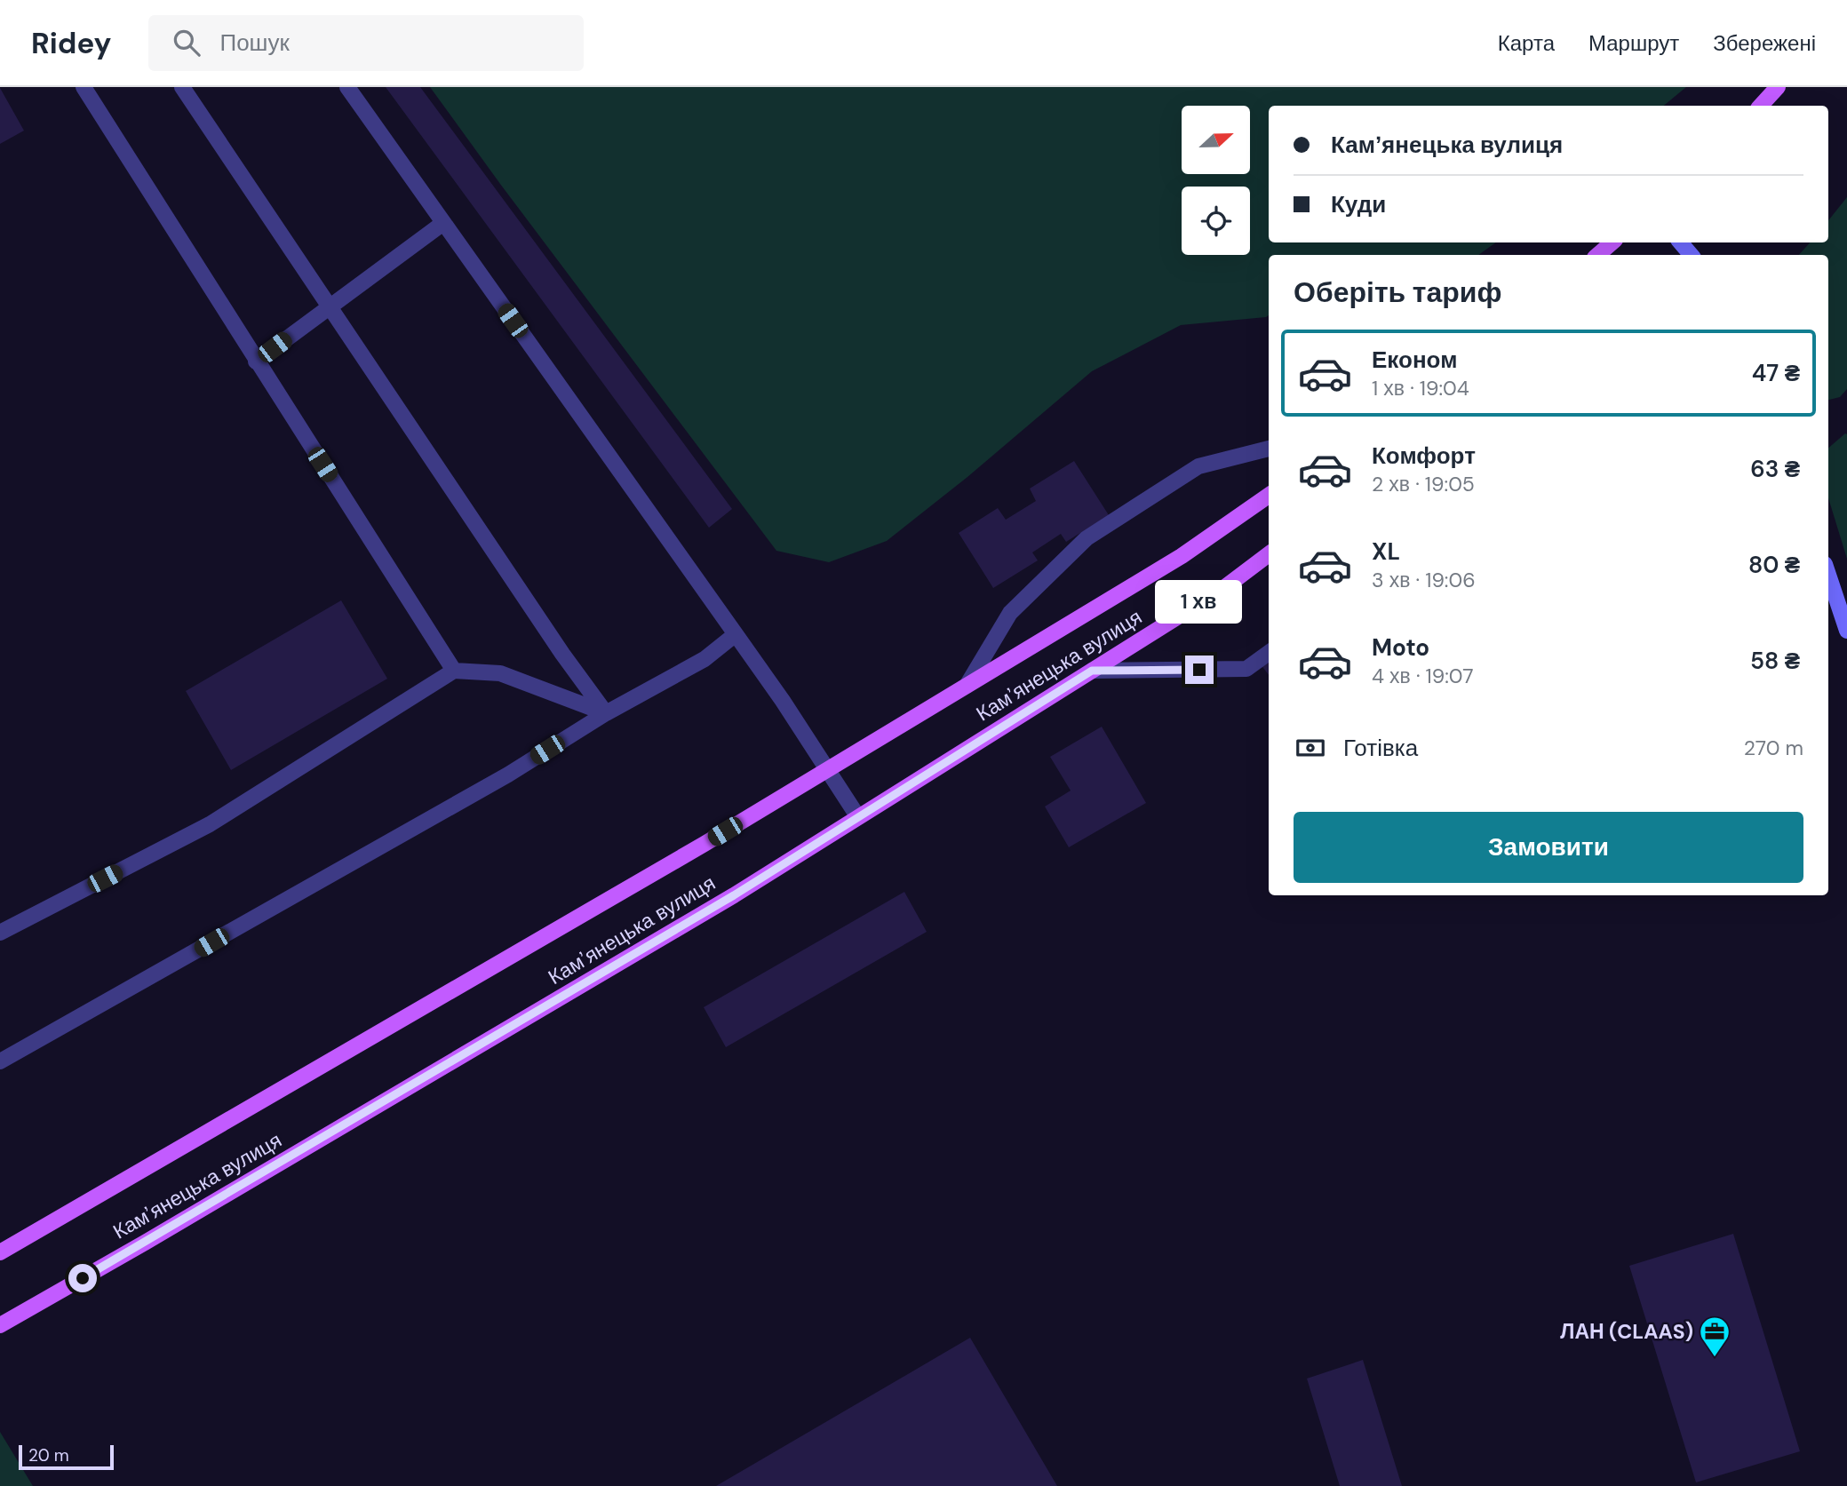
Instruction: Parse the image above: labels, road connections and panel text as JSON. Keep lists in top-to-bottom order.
{
  "streets": {
    "main road": ["Камʼянецька вулиця"]
  },
  "places": {
    "office": ["ЛАН (CLAAS)"]
  },
  "scale_bar": "20 m",
  "north": "right",
  "page": {
    "header": "Ridey",
    "search": "Пошук",
    "nav": ["Карта", "Маршрут", "Збережені"],
    "banner": ["Камʼянецька вулиця", "Куди"],
    "heading": "Оберіть тариф",
    "list": [
      {
        "name": "Економ",
        "note": "1 хв · 19:04",
        "value": "47 ₴"
      },
      {
        "name": "Комфорт",
        "note": "2 хв · 19:05",
        "value": "63 ₴"
      },
      {
        "name": "XL",
        "note": "3 хв · 19:06",
        "value": "80 ₴"
      },
      {
        "name": "Moto",
        "note": "4 хв · 19:07",
        "value": "58 ₴"
      }
    ],
    "bubble": "1 хв",
    "pay": ["Готівка", "270 m"],
    "buttons": "Замовити",
    "scale": "20 m"
  }
}
